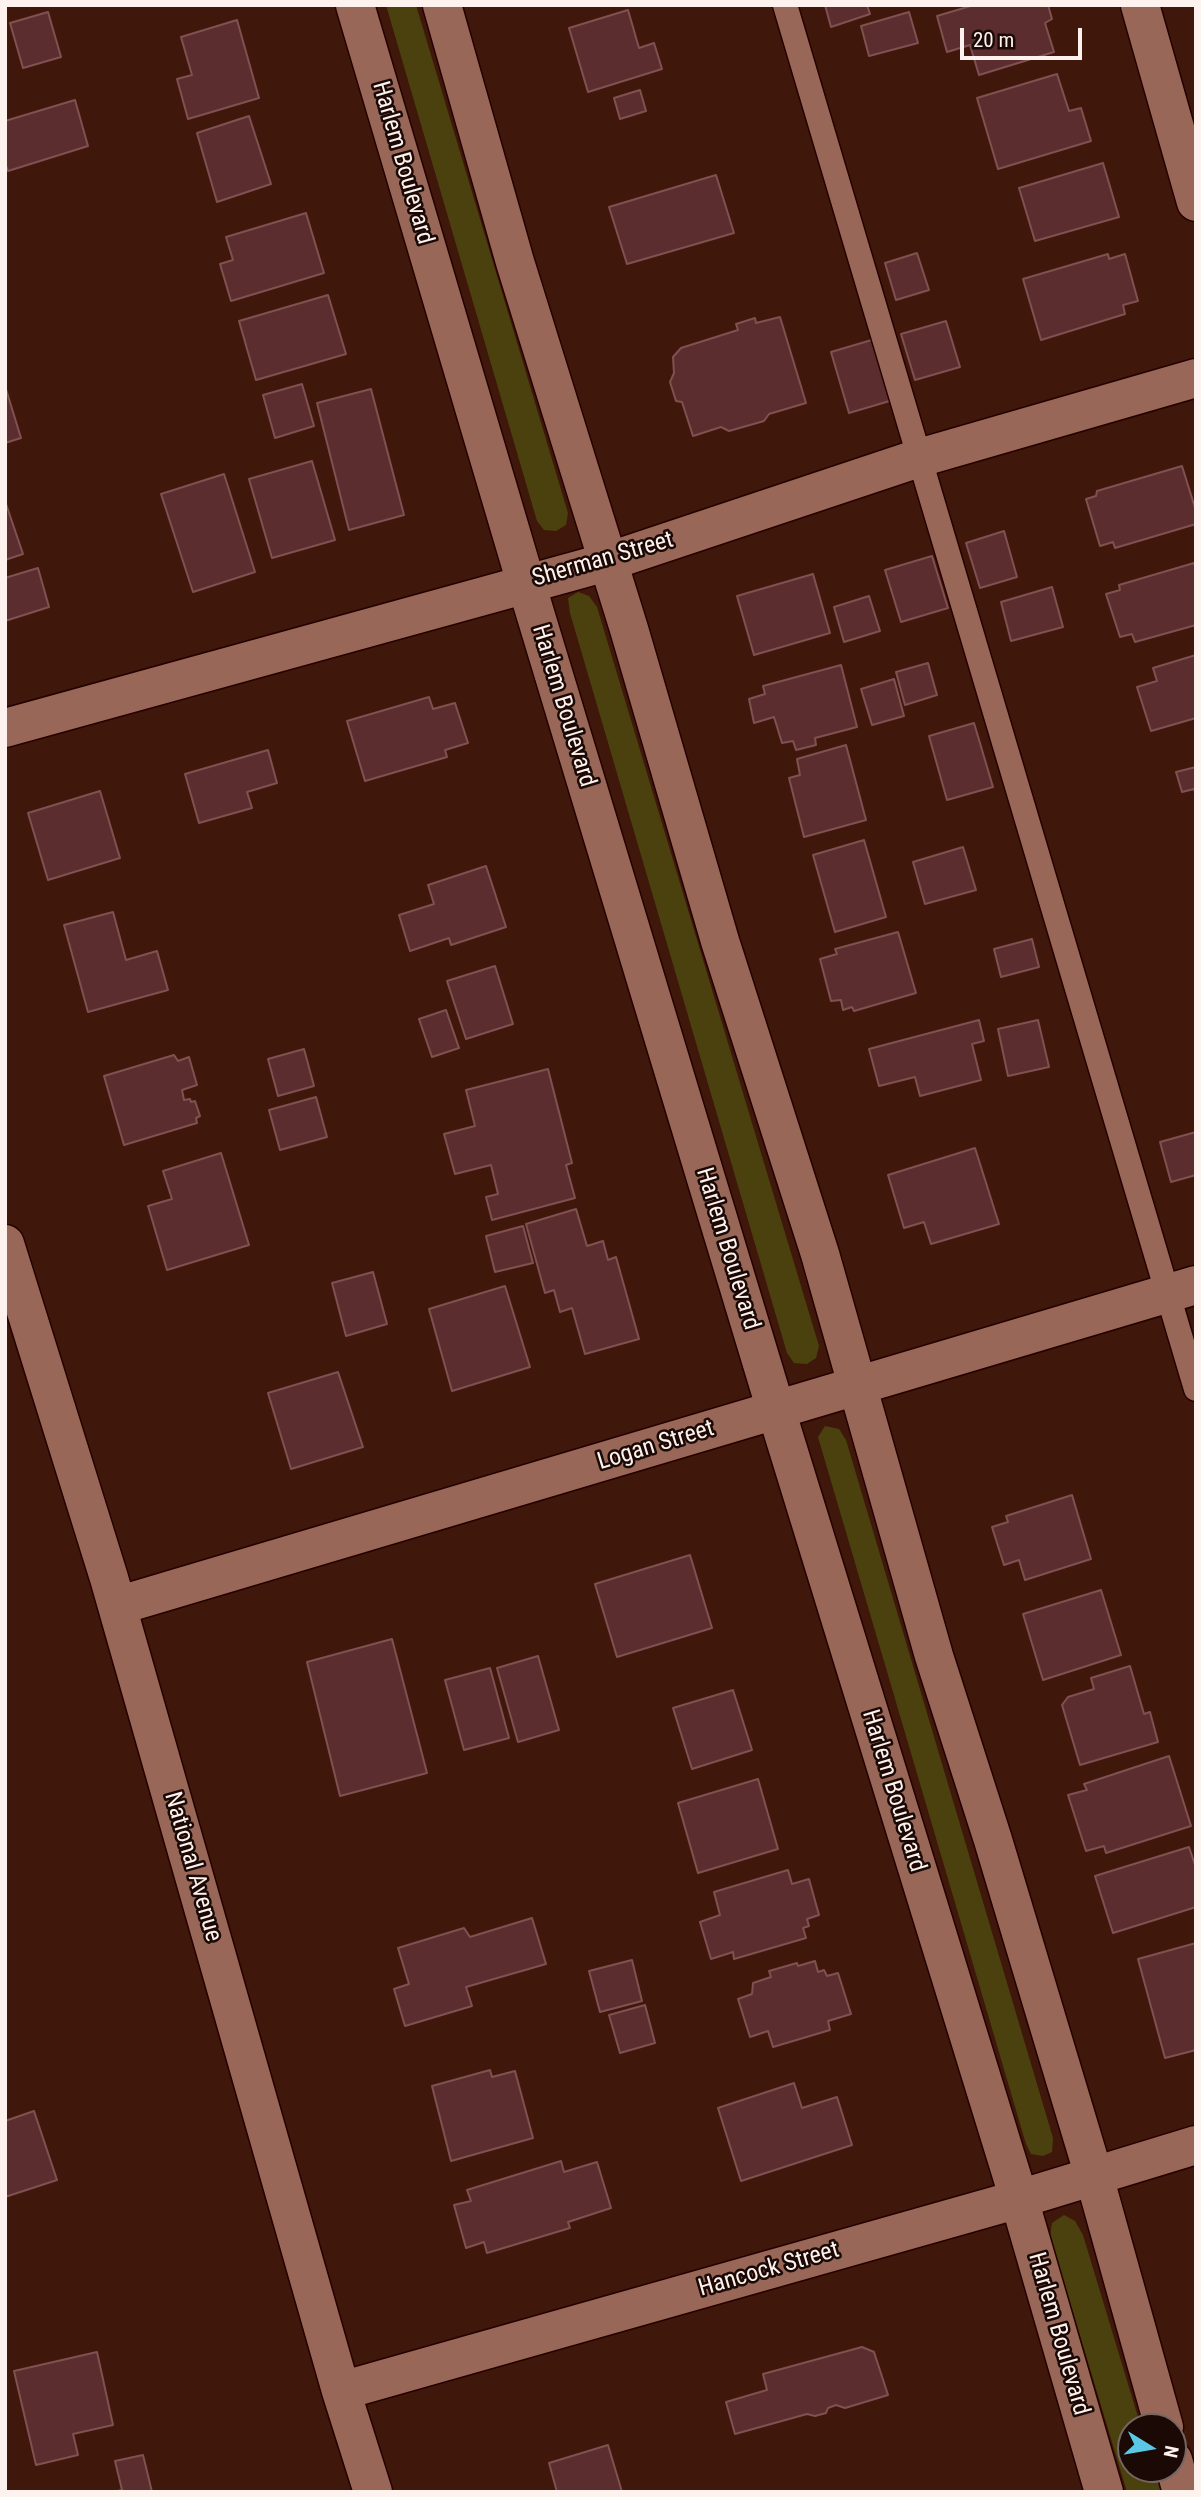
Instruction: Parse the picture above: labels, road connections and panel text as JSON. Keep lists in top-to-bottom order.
{
  "streets": {
    "street": [
      "Harlem Boulevard",
      "Sherman Street",
      "Logan Street",
      "National Avenue",
      "Hancock Street"
    ]
  },
  "crossings": [
    ["Harlem Boulevard", "Sherman Street"],
    ["Harlem Boulevard", "Logan Street"],
    ["Harlem Boulevard", "Hancock Street"],
    ["Logan Street", "National Avenue"],
    ["National Avenue", "Hancock Street"]
  ],
  "scale_bar": "20 m",
  "north": "right"
}
